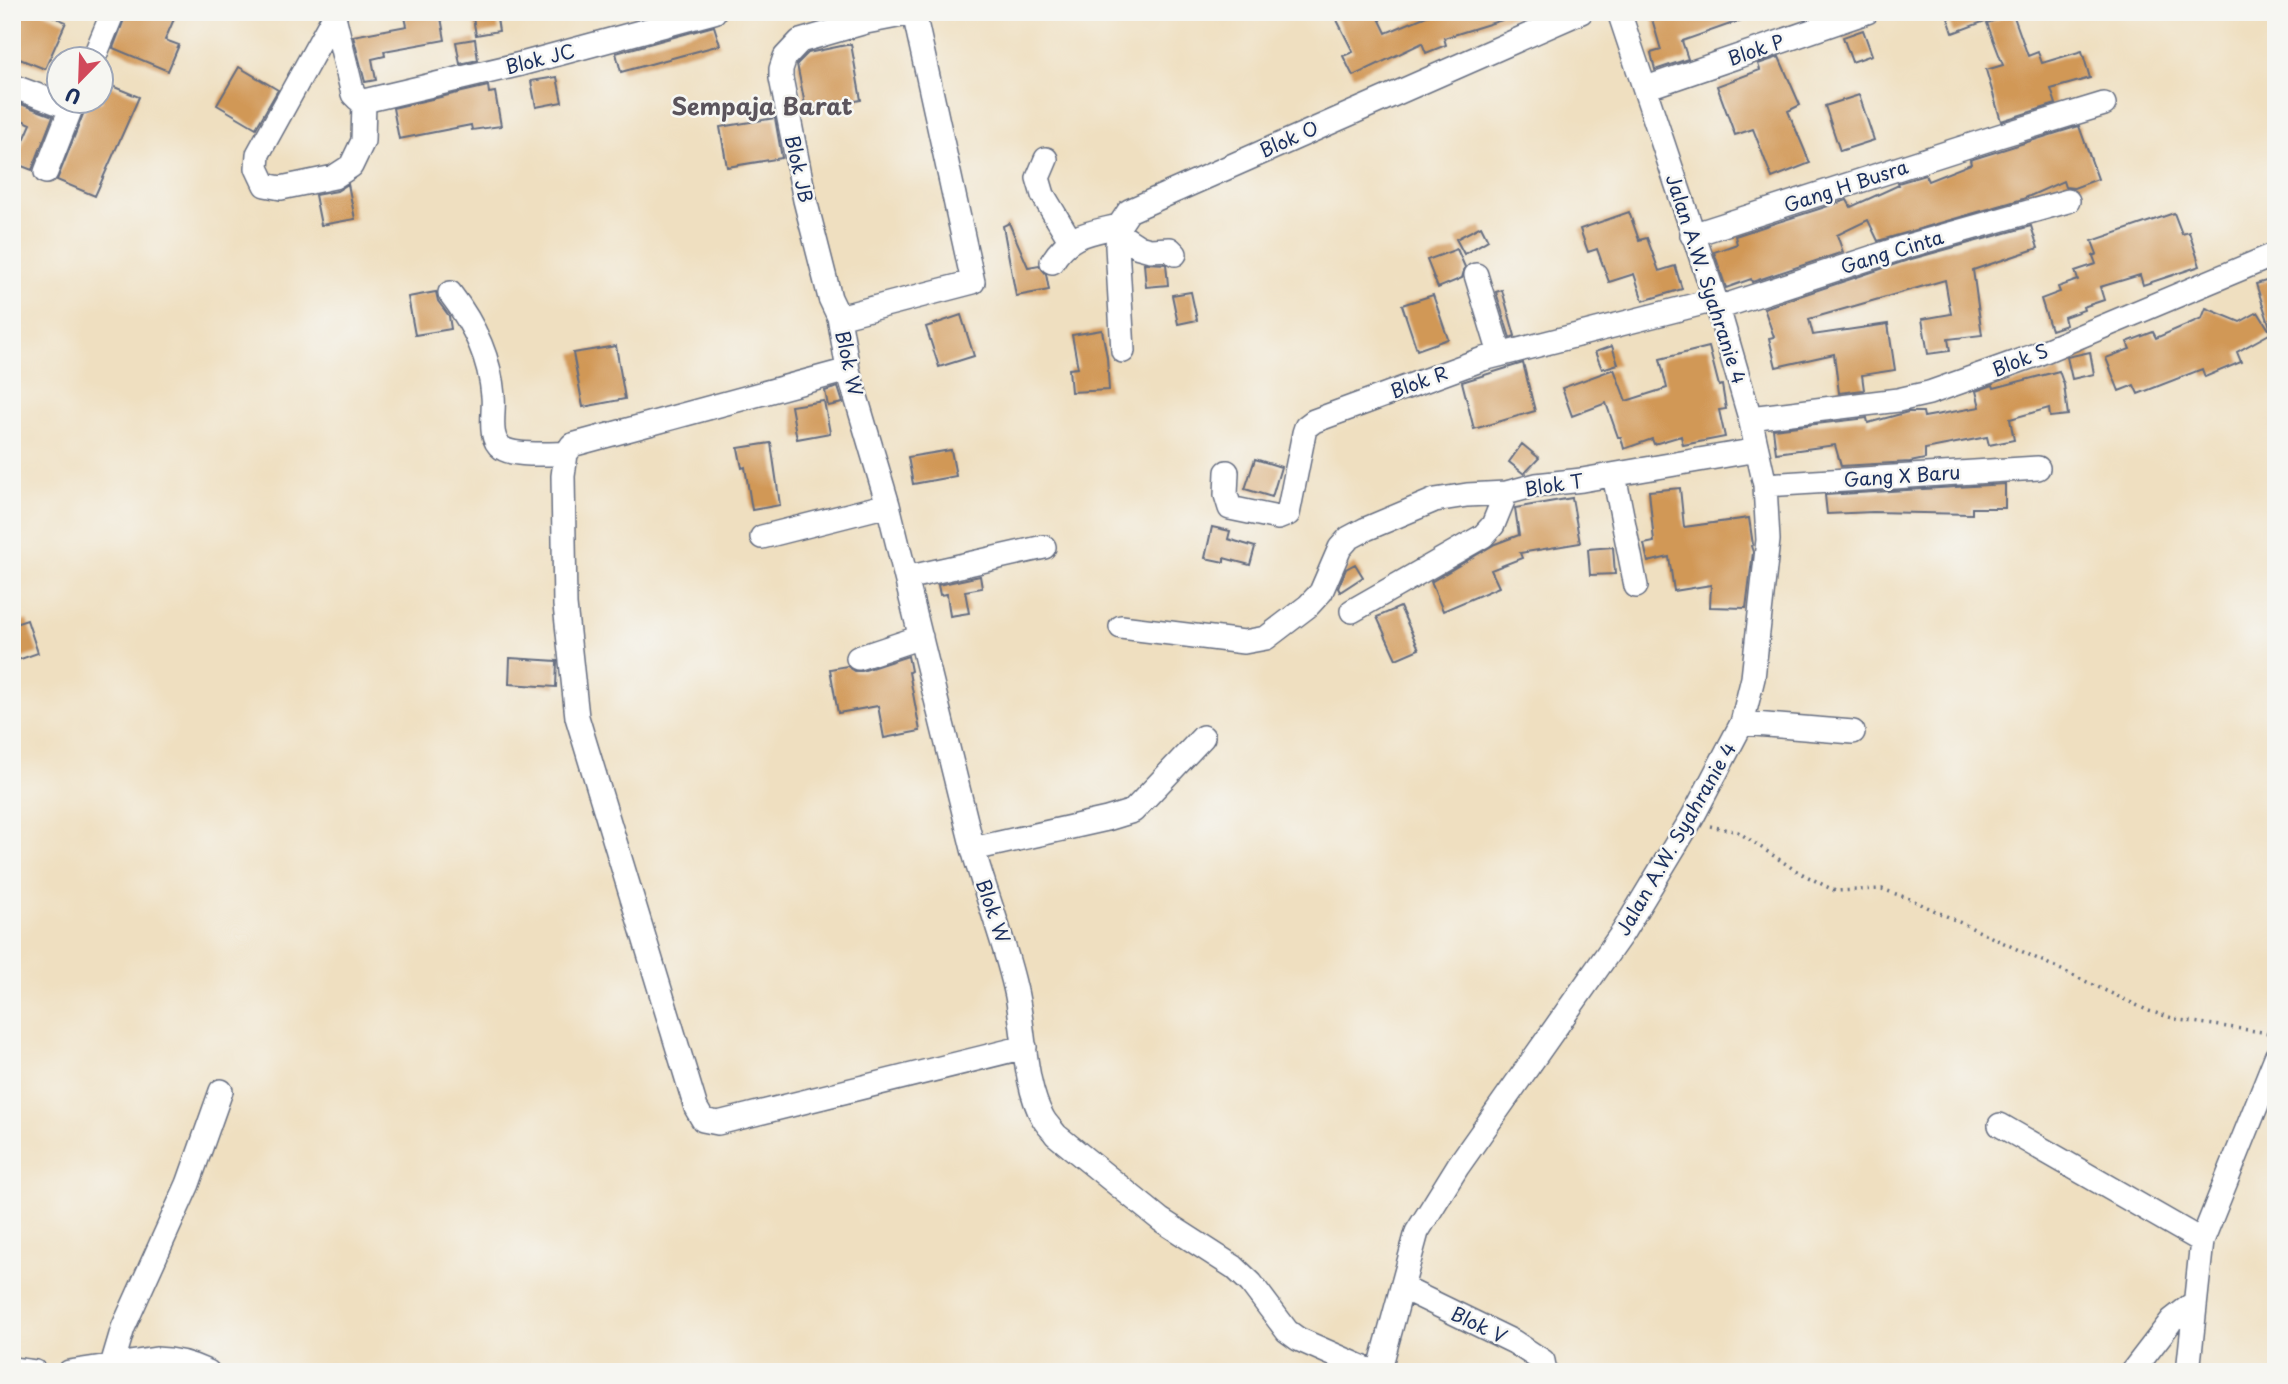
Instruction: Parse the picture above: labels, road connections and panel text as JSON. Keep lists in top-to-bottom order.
{
  "streets": {
    "street": [
      "Blok P",
      "Blok JC",
      "Blok O",
      "Blok JB",
      "Gang H Busra",
      "Gang Cinta",
      "Jalan A.W. Syahranie 4",
      "Blok S",
      "Blok W",
      "Blok R",
      "Gang X Baru",
      "Blok T",
      "Blok V"
    ]
  },
  "crossings": [
    ["Blok P", "Jalan A.W. Syahranie 4"],
    ["Blok JB", "Blok W"],
    ["Gang H Busra", "Jalan A.W. Syahranie 4"],
    ["Gang Cinta", "Jalan A.W. Syahranie 4"],
    ["Gang Cinta", "Blok R"],
    ["Jalan A.W. Syahranie 4", "Blok S"],
    ["Jalan A.W. Syahranie 4", "Blok R"],
    ["Jalan A.W. Syahranie 4", "Gang X Baru"],
    ["Jalan A.W. Syahranie 4", "Blok T"],
    ["Jalan A.W. Syahranie 4", "Blok V"]
  ],
  "districts": ["Sempaja Barat"],
  "north": "bottom left"
}
